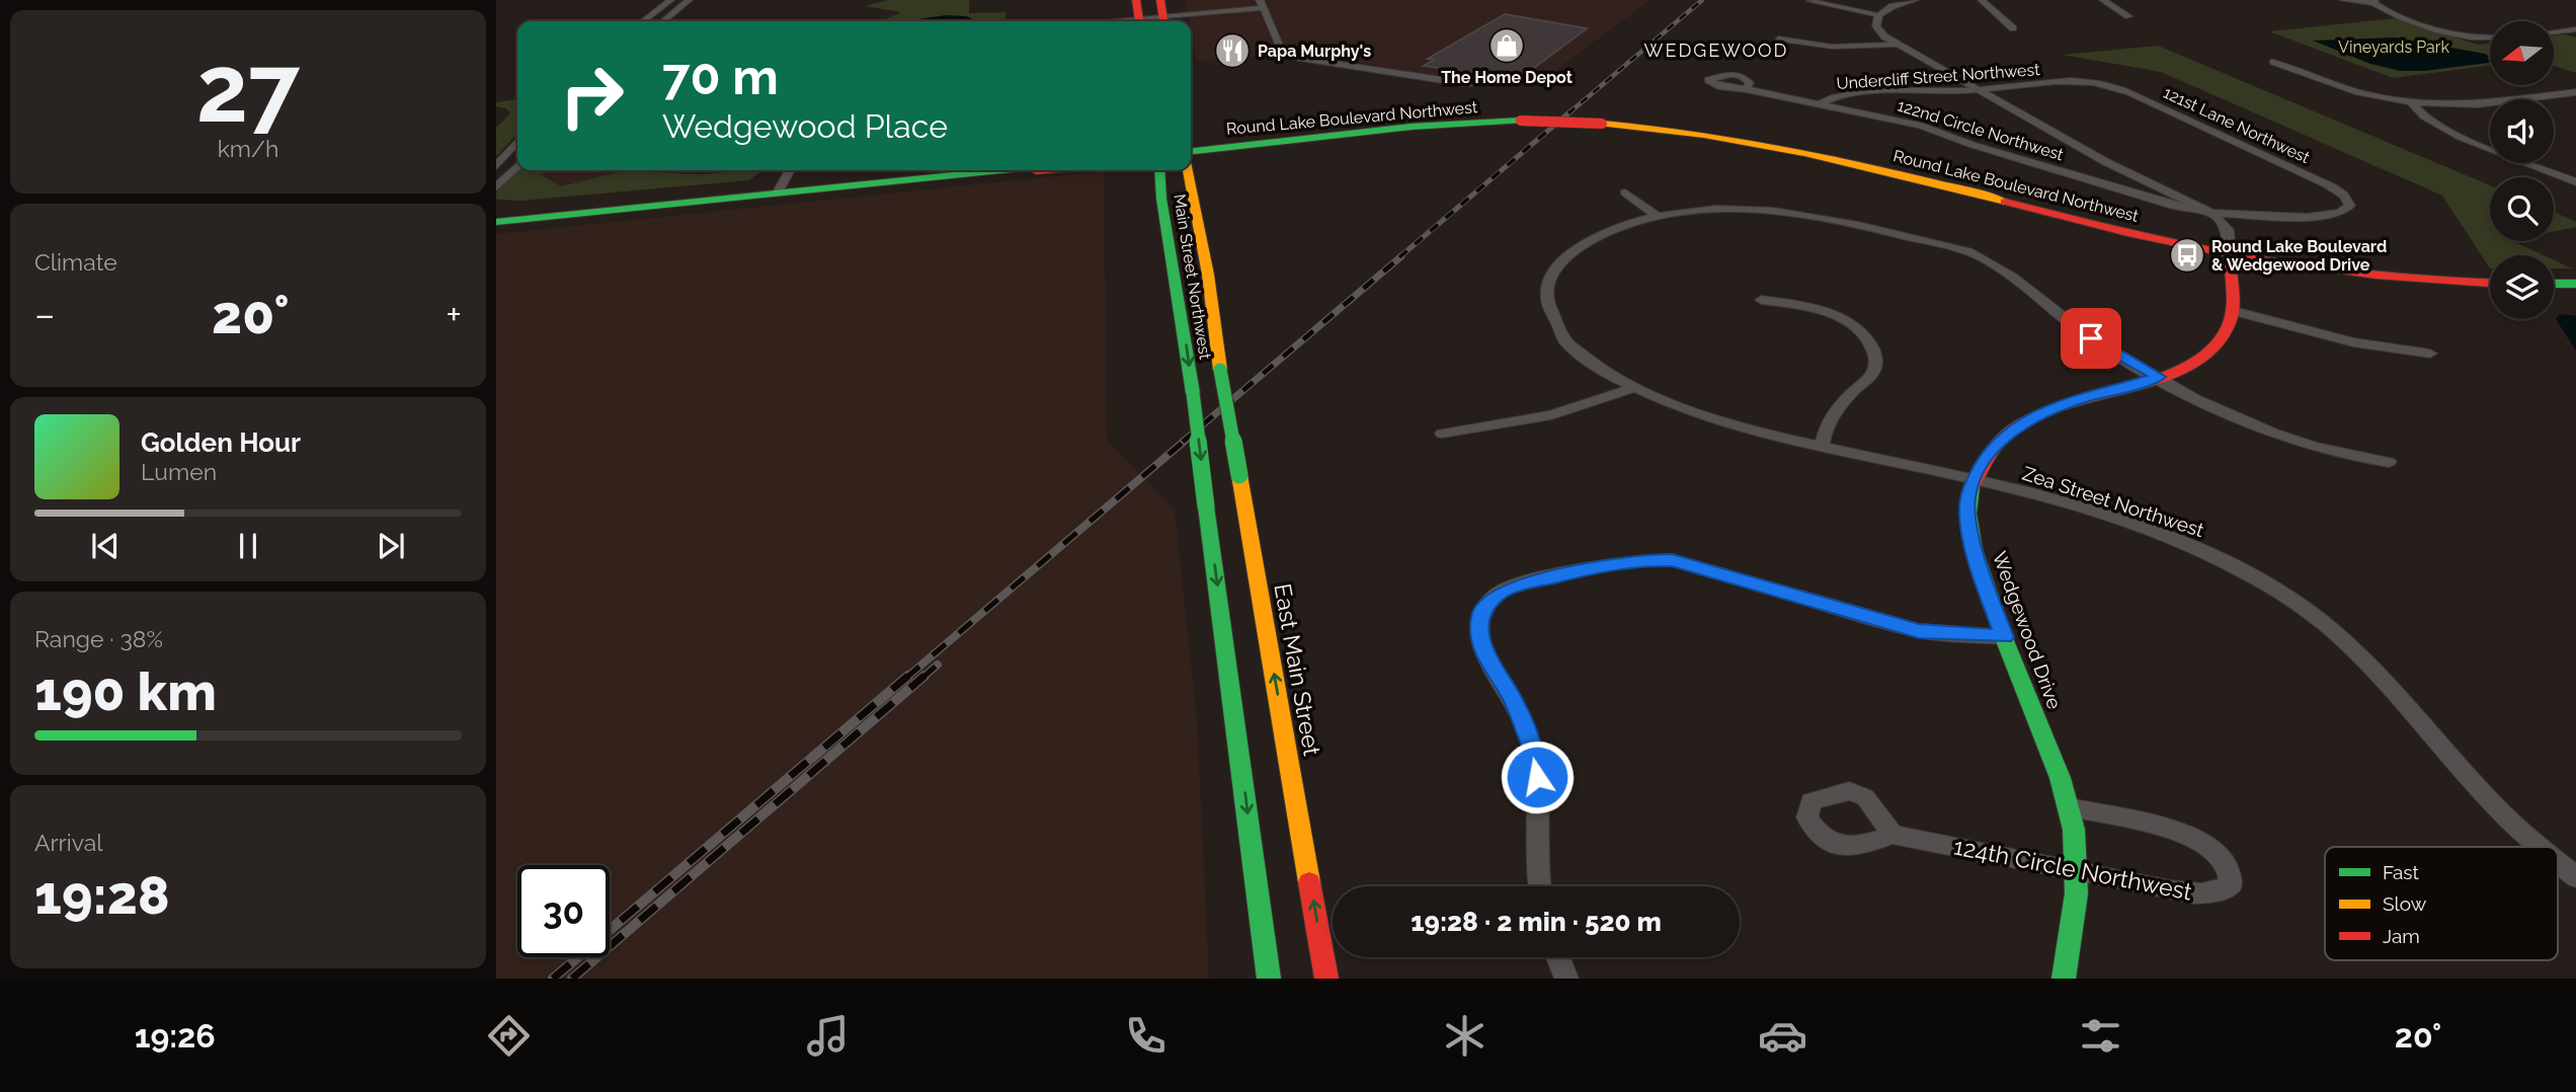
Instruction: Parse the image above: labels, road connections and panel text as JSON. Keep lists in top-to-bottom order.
{
  "streets": {
    "main road": [
      "Round Lake Boulevard Northwest",
      "Main Street Northwest",
      "Wedgewood Drive",
      "East Main Street"
    ],
    "street": [
      "Undercliff Street Northwest",
      "121st Lane Northwest",
      "122nd Circle Northwest",
      "Zea Street Northwest",
      "124th Circle Northwest"
    ]
  },
  "crossings": [
    ["Undercliff Street Northwest", "121st Lane Northwest"],
    ["Undercliff Street Northwest", "122nd Circle Northwest"],
    ["Round Lake Boulevard Northwest", "Wedgewood Drive"],
    ["121st Lane Northwest", "122nd Circle Northwest"],
    ["122nd Circle Northwest", "Wedgewood Drive"],
    ["Main Street Northwest", "East Main Street"],
    ["Zea Street Northwest", "Wedgewood Drive"],
    ["Wedgewood Drive", "124th Circle Northwest"]
  ],
  "one_way": ["Main Street Northwest", "East Main Street"],
  "districts": ["WEDGEWOOD"],
  "parks": ["Vineyards Park"],
  "places": {
    "shop": ["The Home Depot"],
    "restaurant": ["Papa Murphy's"],
    "bus stop": ["Round Lake Boulevard & Wedgewood Drive"]
  },
  "legend": ["Fast", "Slow", "Jam"],
  "north": "left",
  "page": {
    "tile": [
      ["27", "km/h"],
      "Climate",
      ["Range · 38%", "190 km"],
      ["Arrival", "19:28"]
    ],
    "turn": ["70 m", "Wedgewood Place"],
    "heat": ["−", "20°", "+"],
    "song": ["Golden Hour", "Lumen"],
    "limit": "30",
    "trip": "19:28 · 2 min · 520 m",
    "tabs": ["19:26", "20°"]
  }
}
